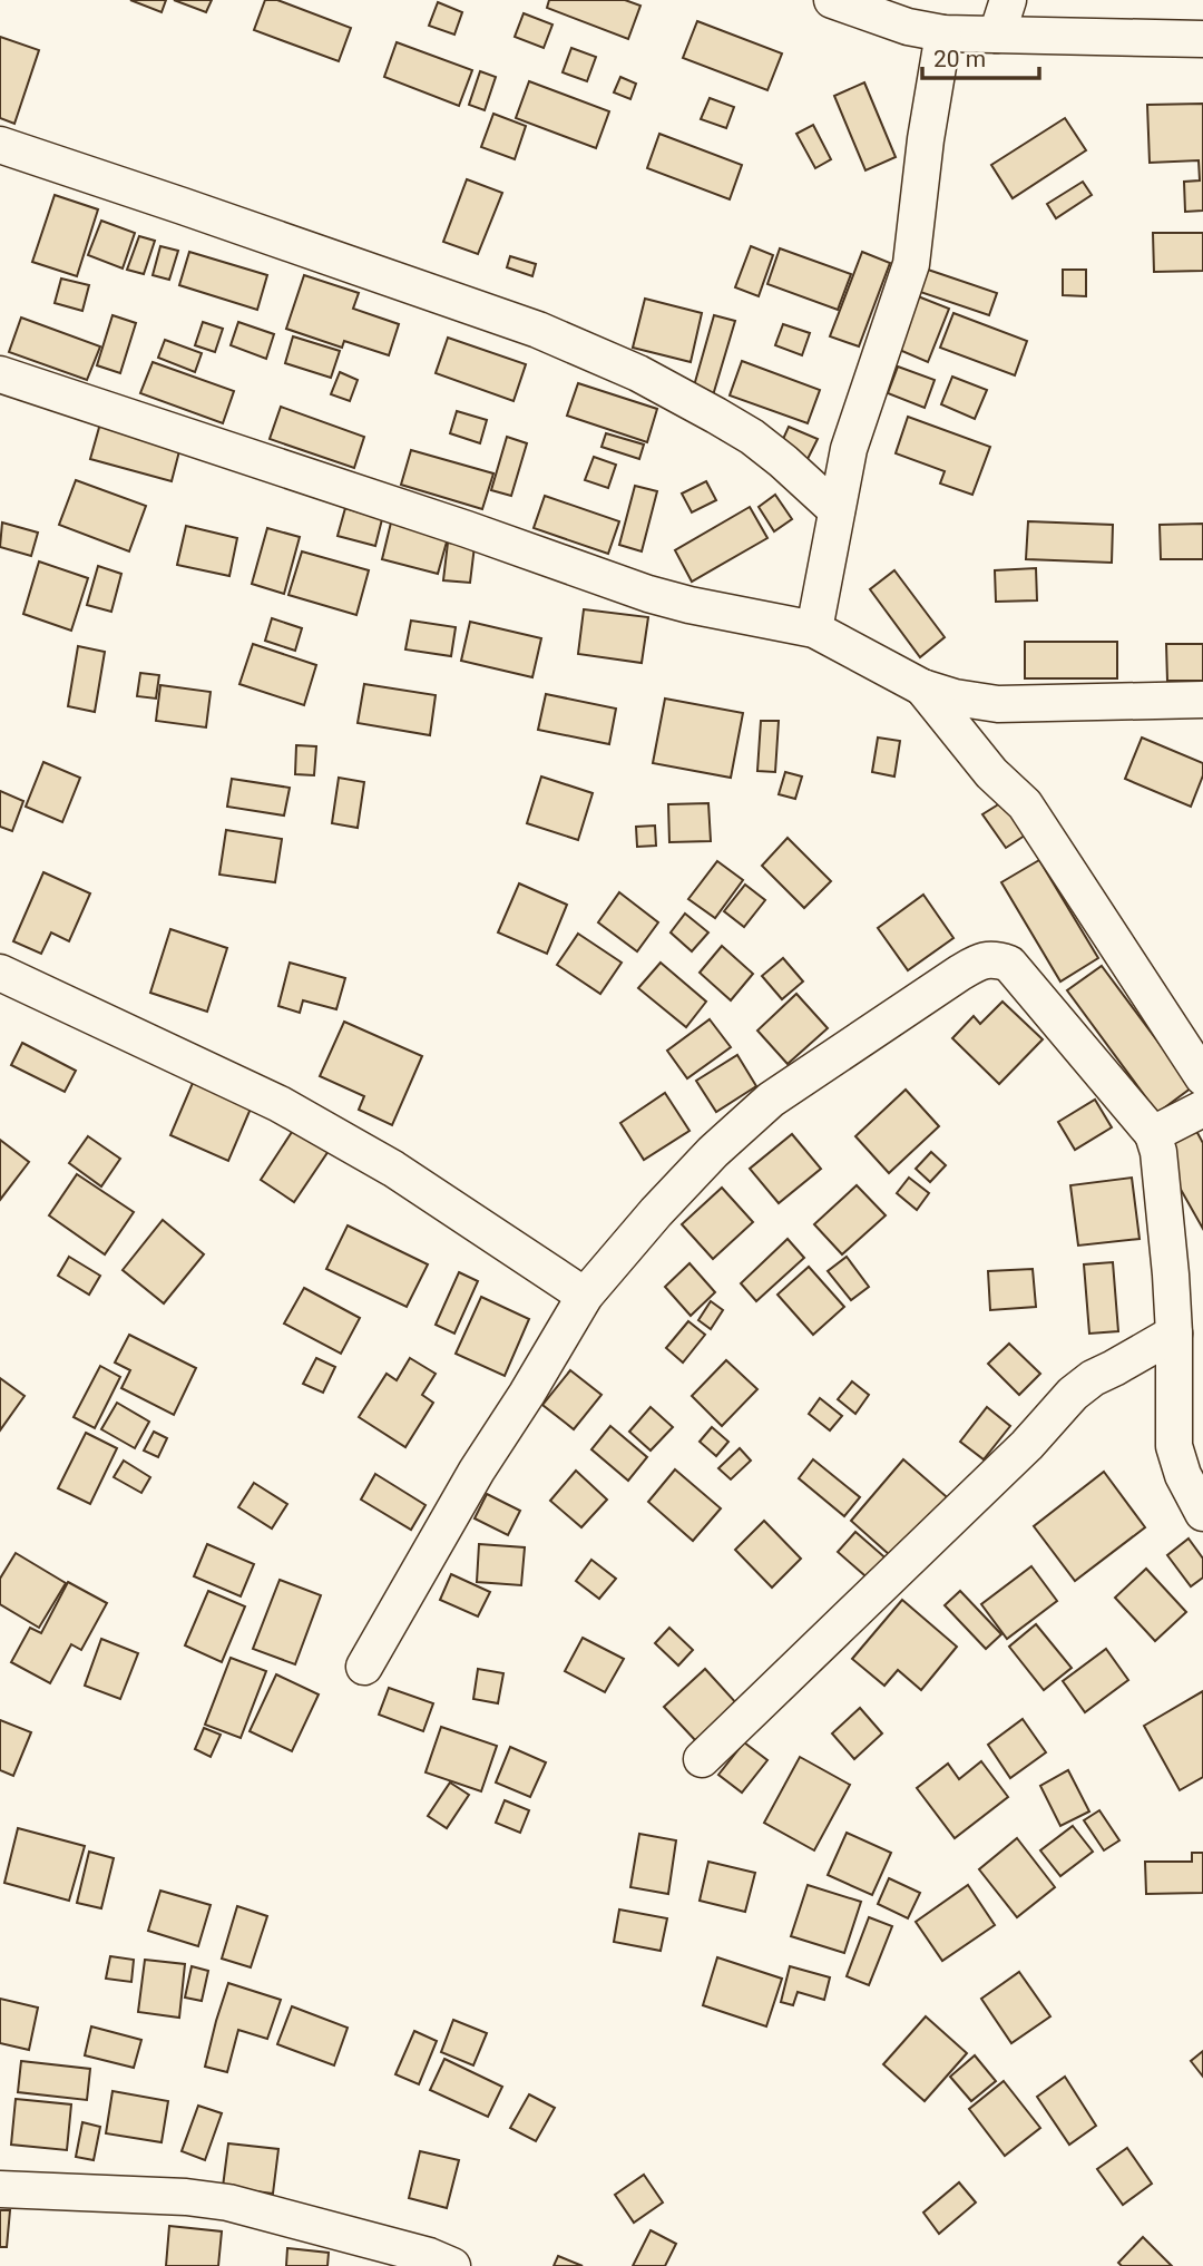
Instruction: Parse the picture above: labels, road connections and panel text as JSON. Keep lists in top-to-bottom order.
{
  "scale_bar": "20 m"
}
